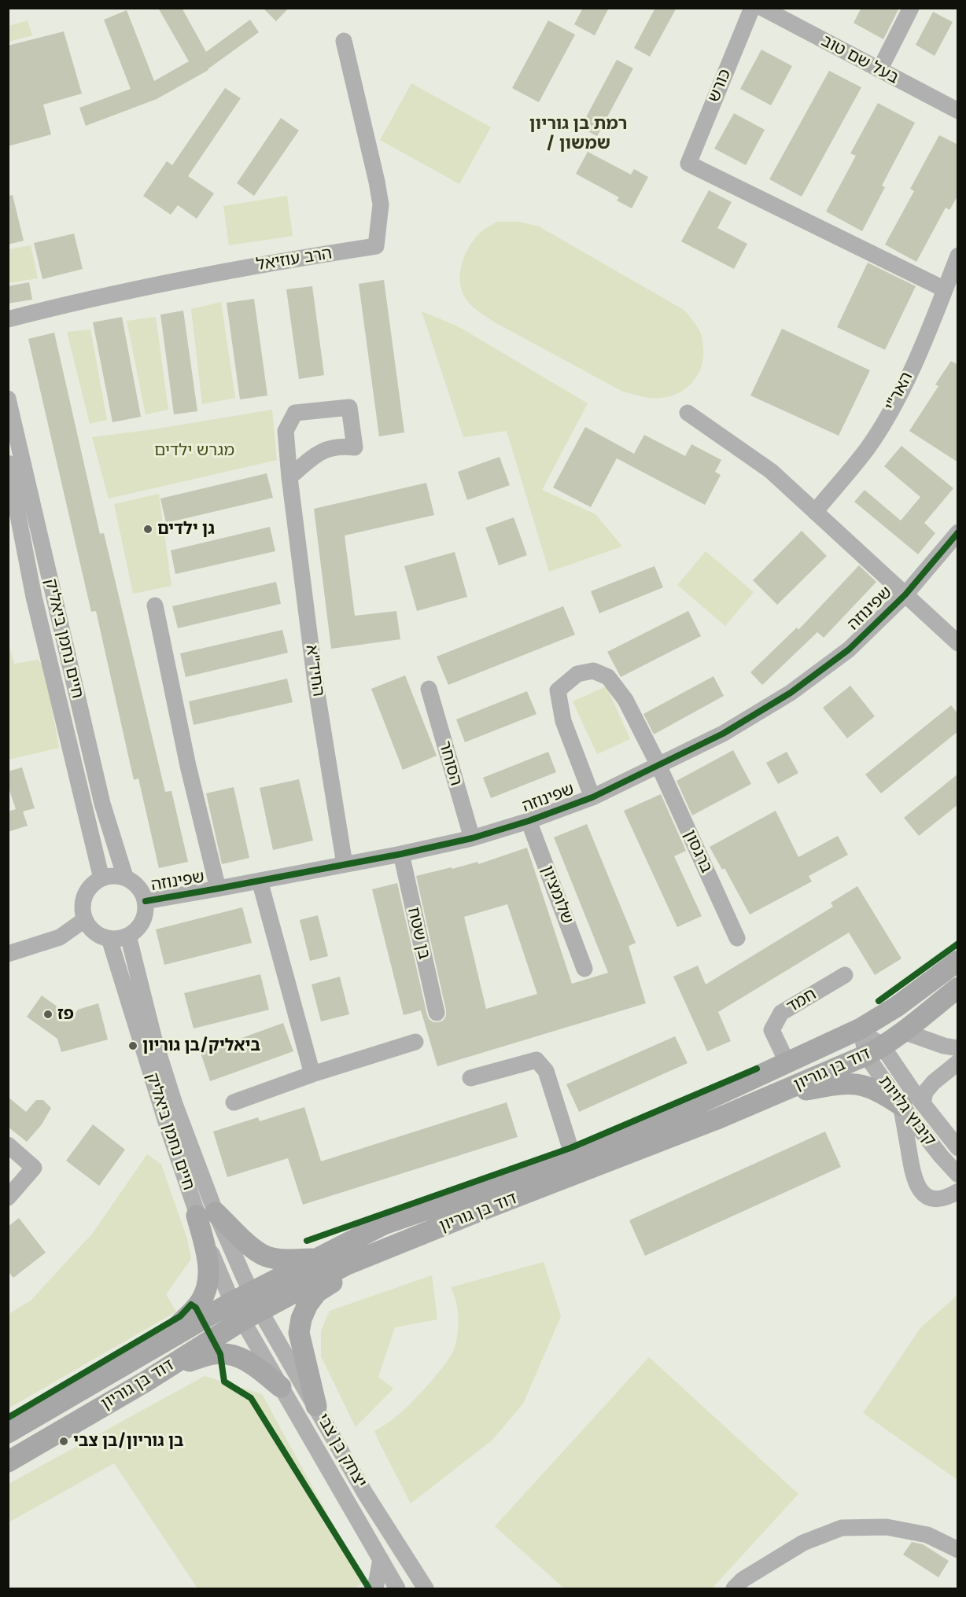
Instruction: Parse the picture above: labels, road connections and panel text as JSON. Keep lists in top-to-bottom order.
{
  "streets": {
    "main road": ["דוד בן גוריון"],
    "street": [
      "בעל שם טוב",
      "כורש",
      "הרב עוזיאל",
      "האר\"י",
      "שפינוזה",
      "חיים נחמן ביאליק",
      "החיד\"א",
      "הסוחר",
      "ברגסון",
      "שלומציון",
      "בן שטח",
      "חמד",
      "קיבוץ גלויות",
      "יצחק בן צבי"
    ]
  },
  "crossings": [
    ["כורש", "האר\"י"],
    ["שפינוזה", "חיים נחמן ביאליק"],
    ["שפינוזה", "החיד\"א"],
    ["שפינוזה", "הסוחר"],
    ["שפינוזה", "ברגסון"],
    ["שפינוזה", "שלומציון"],
    ["שפינוזה", "בן שטח"],
    ["חיים נחמן ביאליק", "דוד בן גוריון"],
    ["חיים נחמן ביאליק", "יצחק בן צבי"],
    ["חמד", "דוד בן גוריון"],
    ["דוד בן גוריון", "קיבוץ גלויות"],
    ["דוד בן גוריון", "יצחק בן צבי"]
  ],
  "districts": ["רמת בן גוריון / שמשון"],
  "parks": ["מגרש ילדים"],
  "places": [
    "גן ילדים",
    "פז",
    "ביאליק/בן גוריון",
    "בן גוריון/בן צבי"
  ]
}
